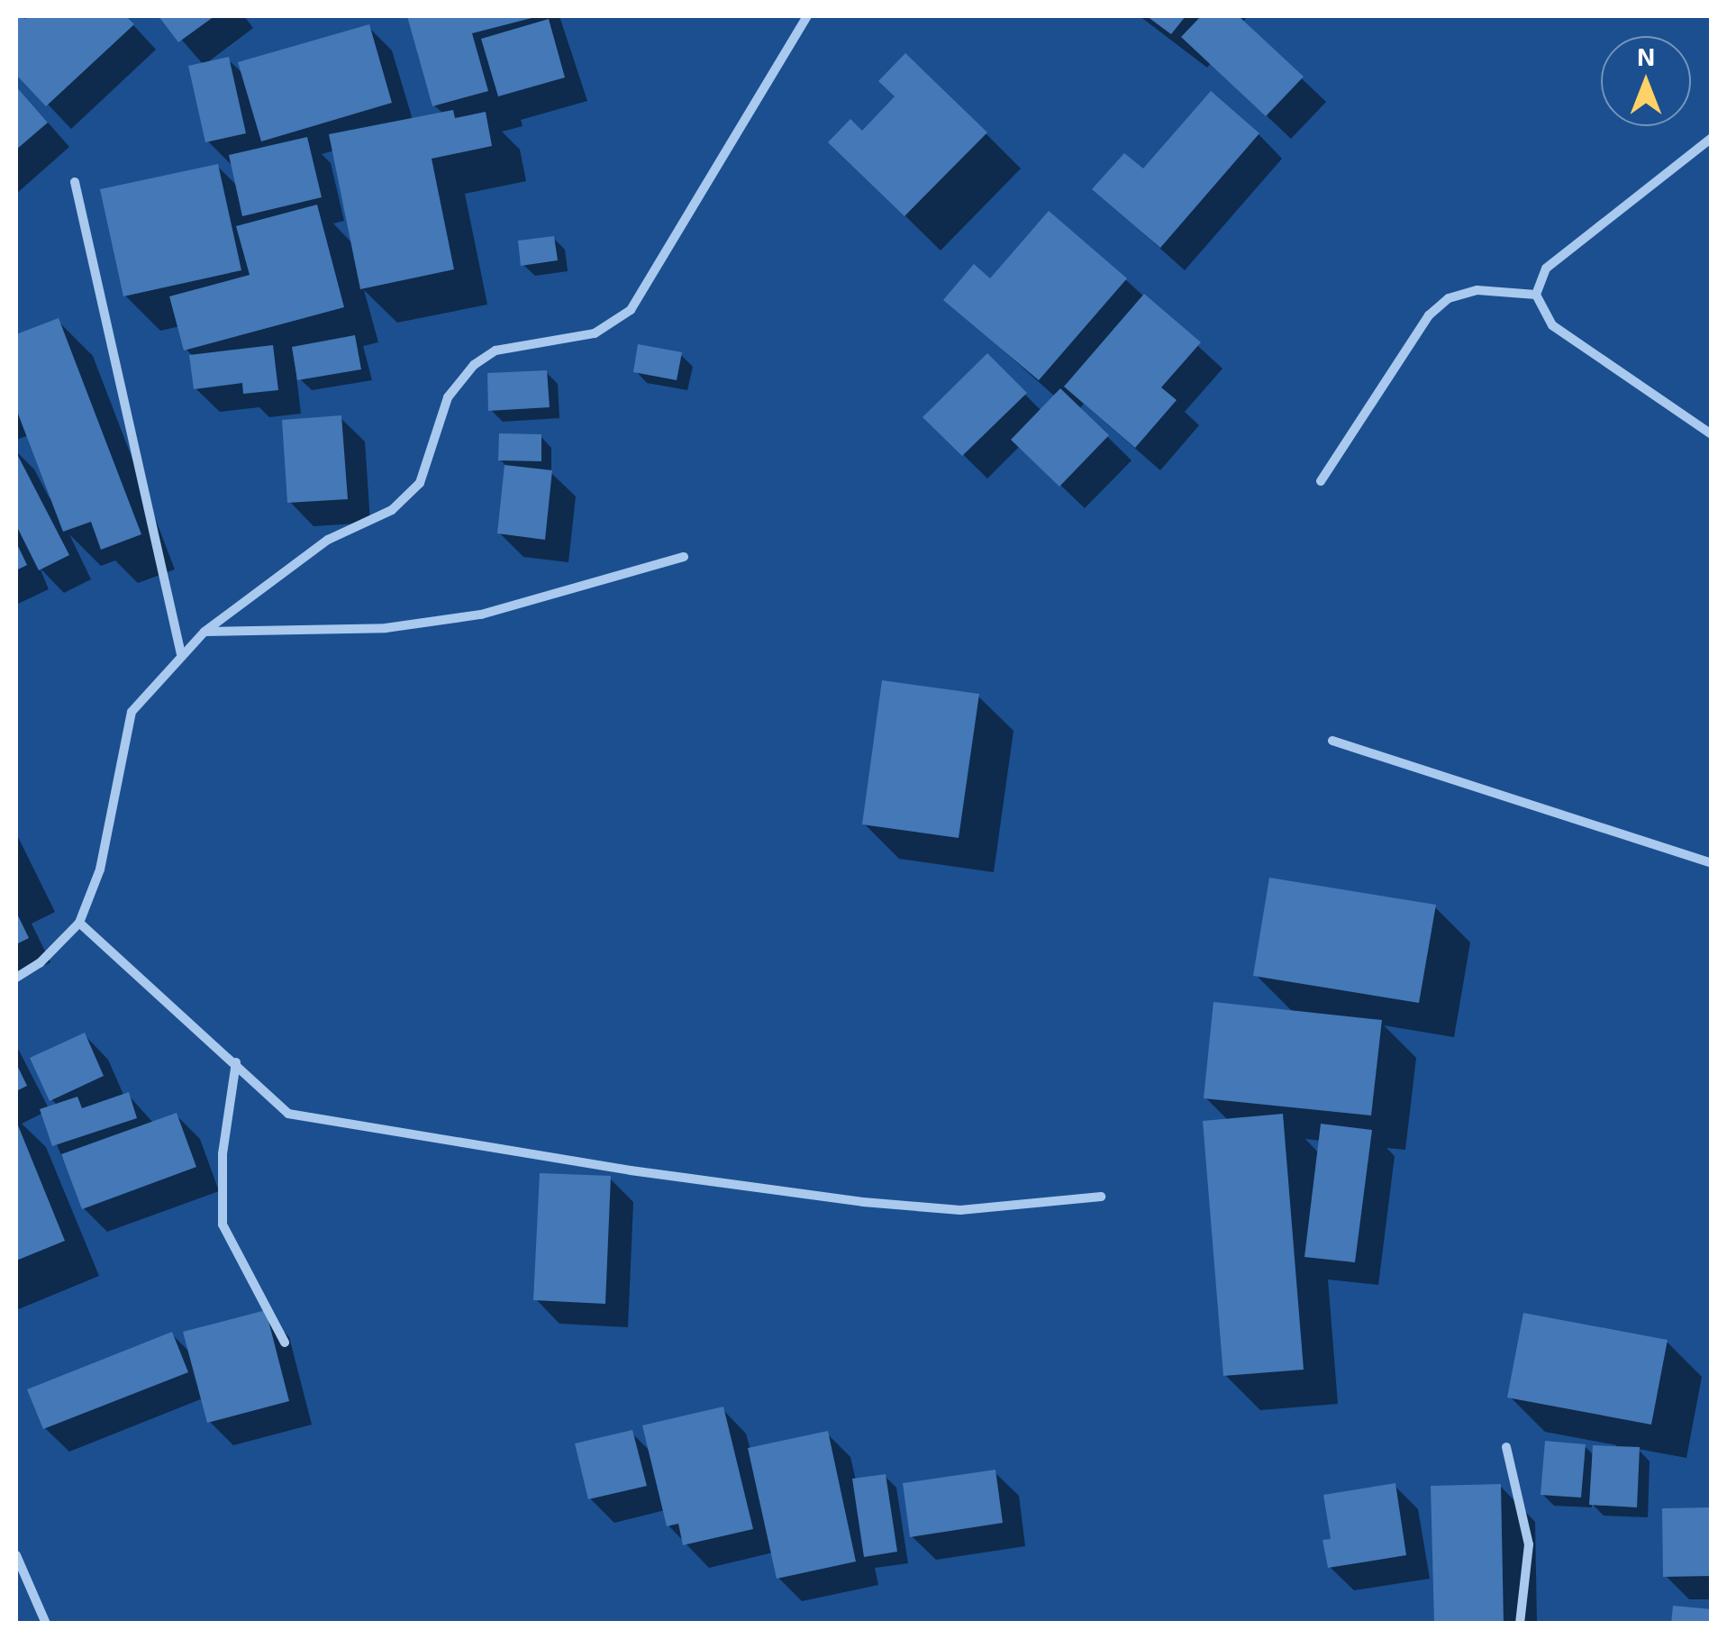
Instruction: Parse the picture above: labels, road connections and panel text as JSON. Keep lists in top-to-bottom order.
{
  "north": "top"
}
